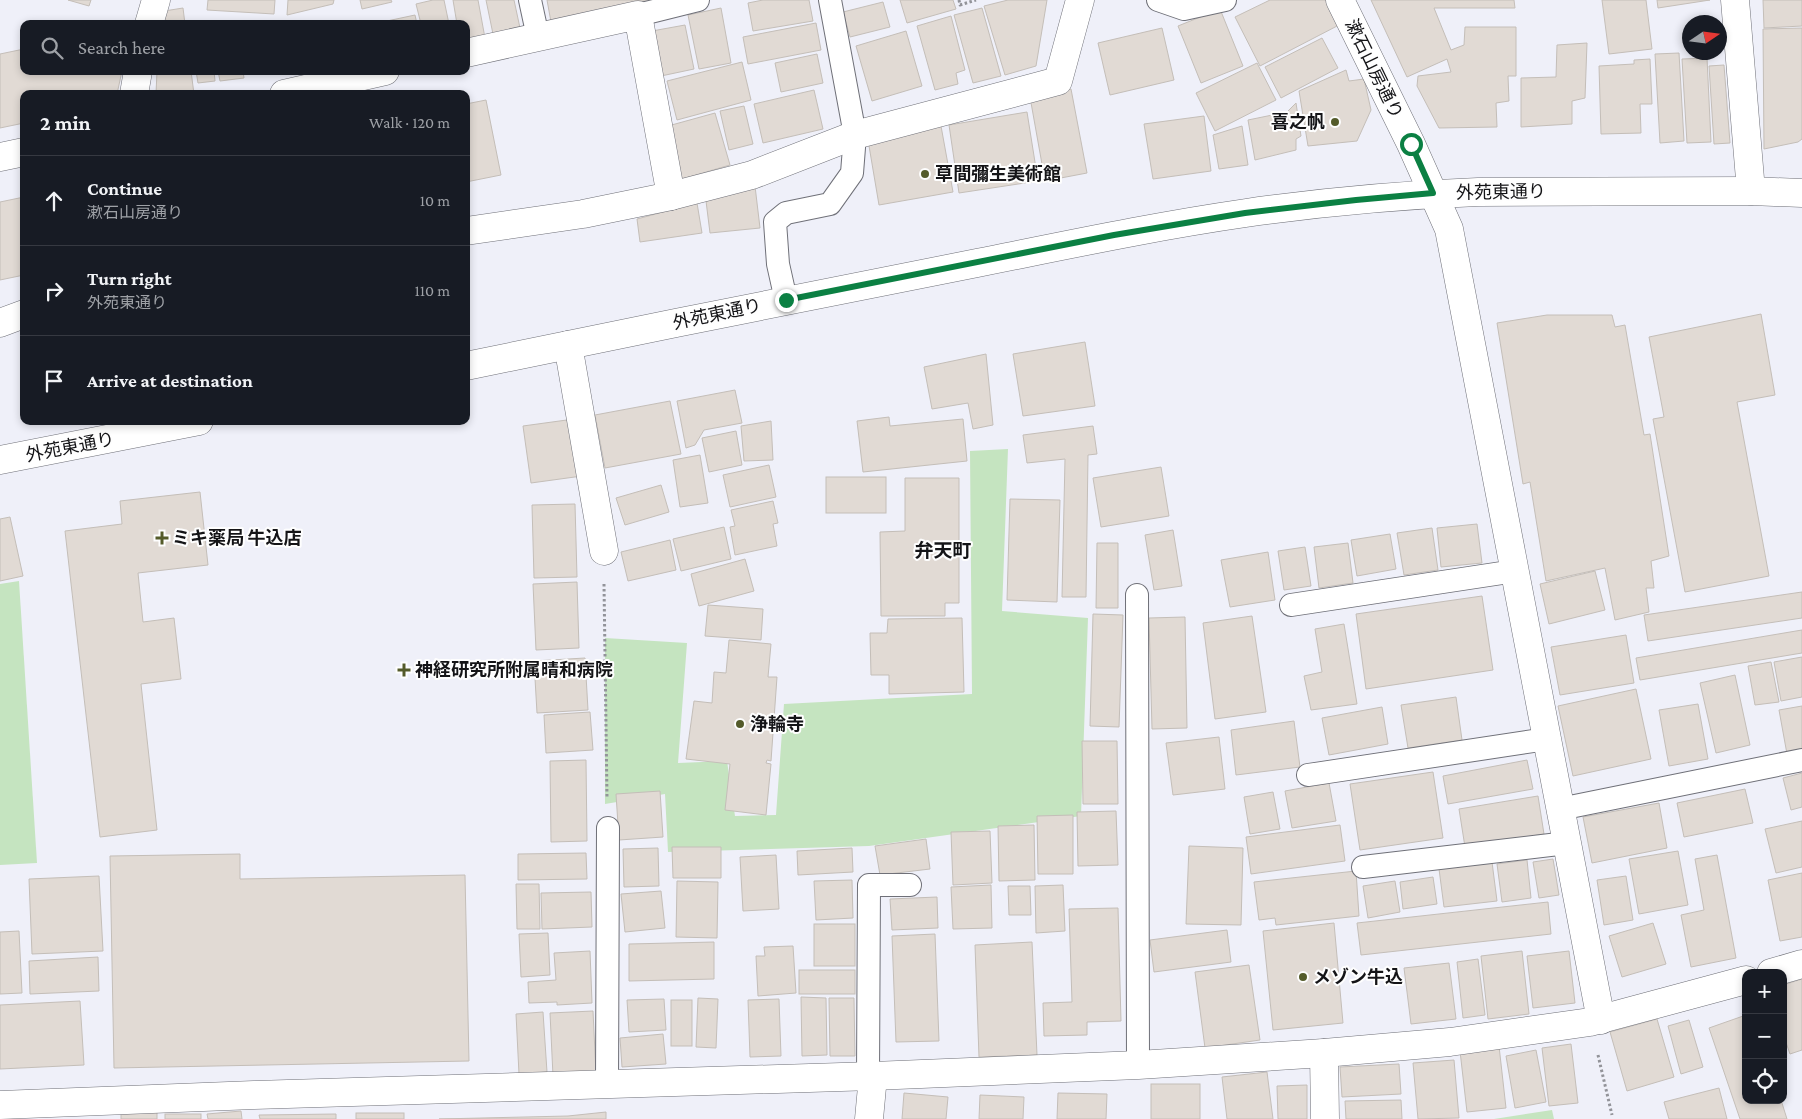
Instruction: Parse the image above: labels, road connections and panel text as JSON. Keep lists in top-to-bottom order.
{
  "streets": {
    "street": ["漱石山房通り", "外苑東通り"]
  },
  "crossings": [
    ["漱石山房通り", "外苑東通り"]
  ],
  "districts": ["弁天町"],
  "places": {
    "other": [
      "喜之帆",
      "草間彌生美術館",
      "浄輪寺",
      "メゾン牛込"
    ],
    "health": ["ミキ薬局 牛込店", "神経研究所附属晴和病院"]
  },
  "north": "right",
  "page": {
    "search": "Search here",
    "heading": ["2 min", "Walk · 120 m"],
    "list": [
      ["Continue", "漱石山房通り", "10 m"],
      ["Turn right", "外苑東通り", "110 m"],
      "Arrive at destination"
    ],
    "map_buttons": ["+", "−"]
  }
}
